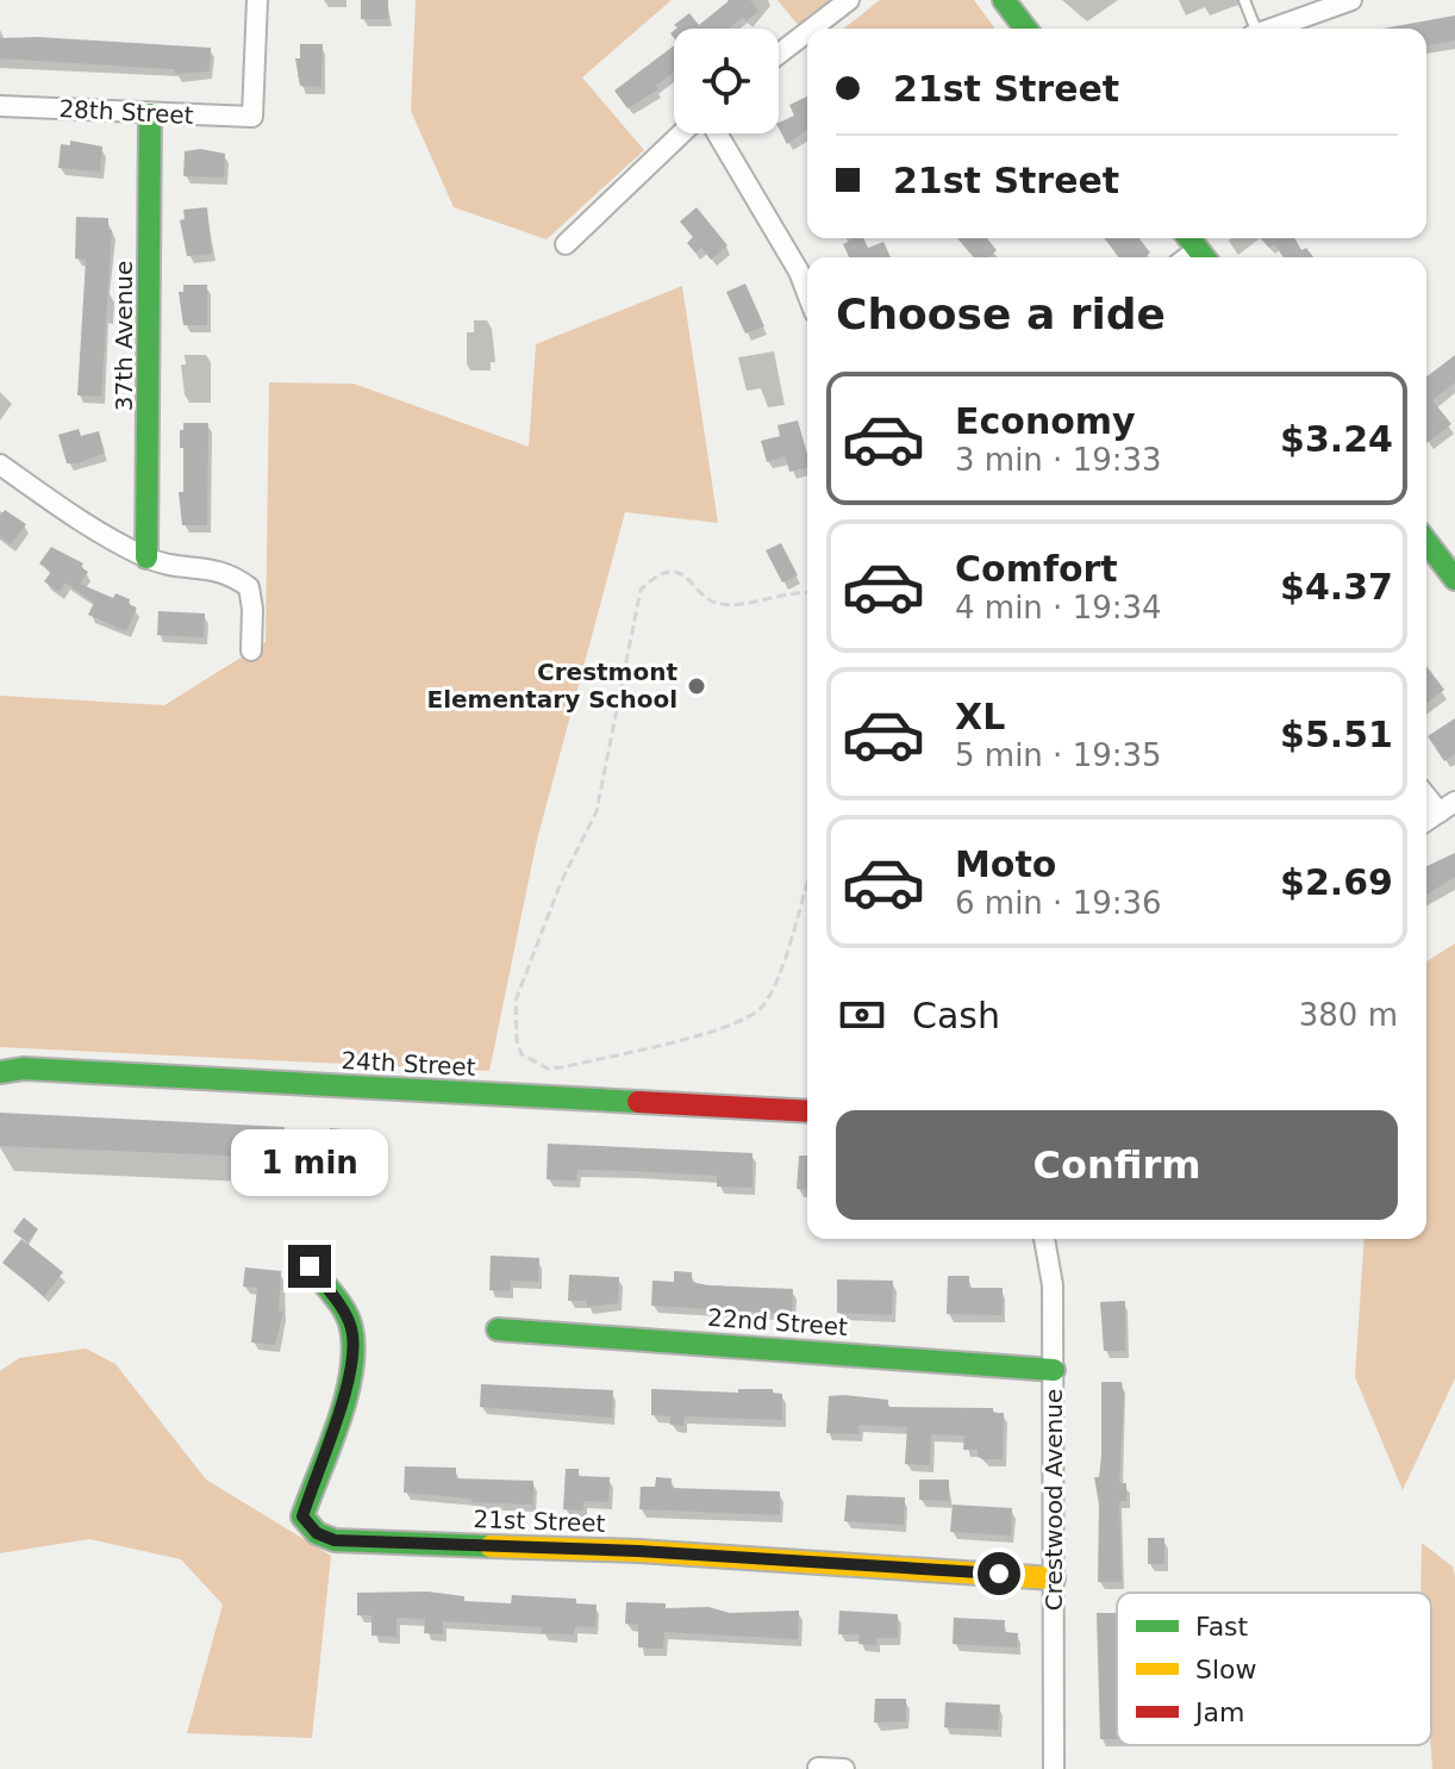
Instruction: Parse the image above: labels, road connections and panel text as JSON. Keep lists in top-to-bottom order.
{
  "streets": {
    "street": [
      "28th Street",
      "37th Avenue",
      "24th Street",
      "22nd Street",
      "Crestwood Avenue",
      "21st Street"
    ]
  },
  "crossings": [
    ["28th Street", "37th Avenue"],
    ["22nd Street", "Crestwood Avenue"],
    ["Crestwood Avenue", "21st Street"]
  ],
  "places": ["Crestmont Elementary School"],
  "legend": ["Fast", "Slow", "Jam"],
  "page": {
    "banner": ["21st Street", "21st Street"],
    "heading": "Choose a ride",
    "list": [
      {
        "name": "Economy",
        "note": "3 min · 19:33",
        "value": "$3.24"
      },
      {
        "name": "Comfort",
        "note": "4 min · 19:34",
        "value": "$4.37"
      },
      {
        "name": "XL",
        "note": "5 min · 19:35",
        "value": "$5.51"
      },
      {
        "name": "Moto",
        "note": "6 min · 19:36",
        "value": "$2.69"
      }
    ],
    "pay": ["Cash", "380 m"],
    "buttons": "Confirm",
    "bubble": "1 min"
  }
}
